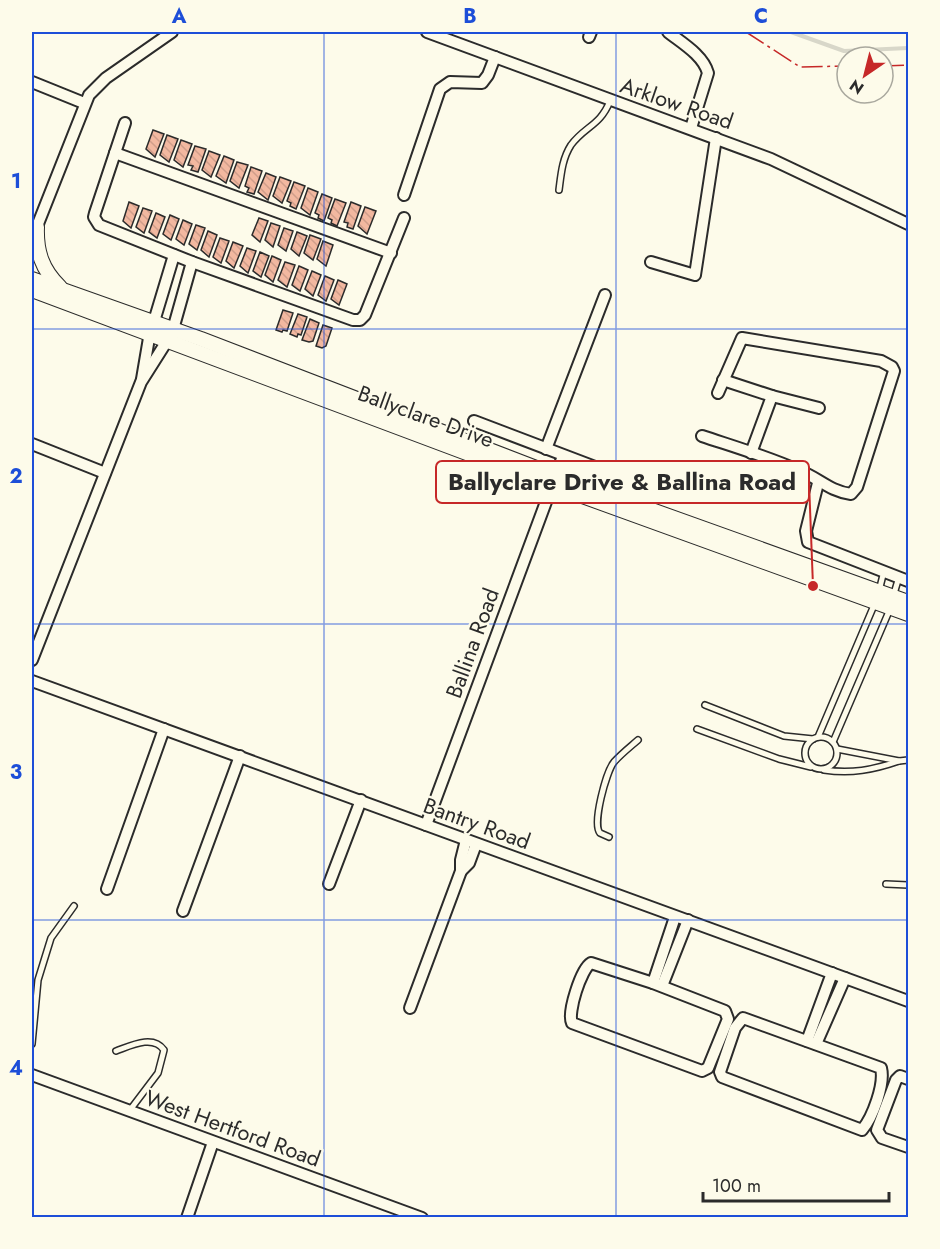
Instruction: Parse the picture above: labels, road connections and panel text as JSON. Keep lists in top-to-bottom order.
{
  "streets": {
    "street": [
      "Arklow Road",
      "Ballyclare Drive",
      "Ballina Road",
      "Bantry Road",
      "West Hertford Road"
    ]
  },
  "crossings": [
    ["Ballyclare Drive", "Ballina Road"],
    ["Ballina Road", "Bantry Road"]
  ],
  "places": ["Ballyclare Drive & Ballina Road"],
  "scale_bar": "100 m",
  "north": "bottom left",
  "grid": {
    "columns": ["A", "B", "C"],
    "rows": [
      "1",
      "2",
      "3",
      "4"
    ]
  }
}
